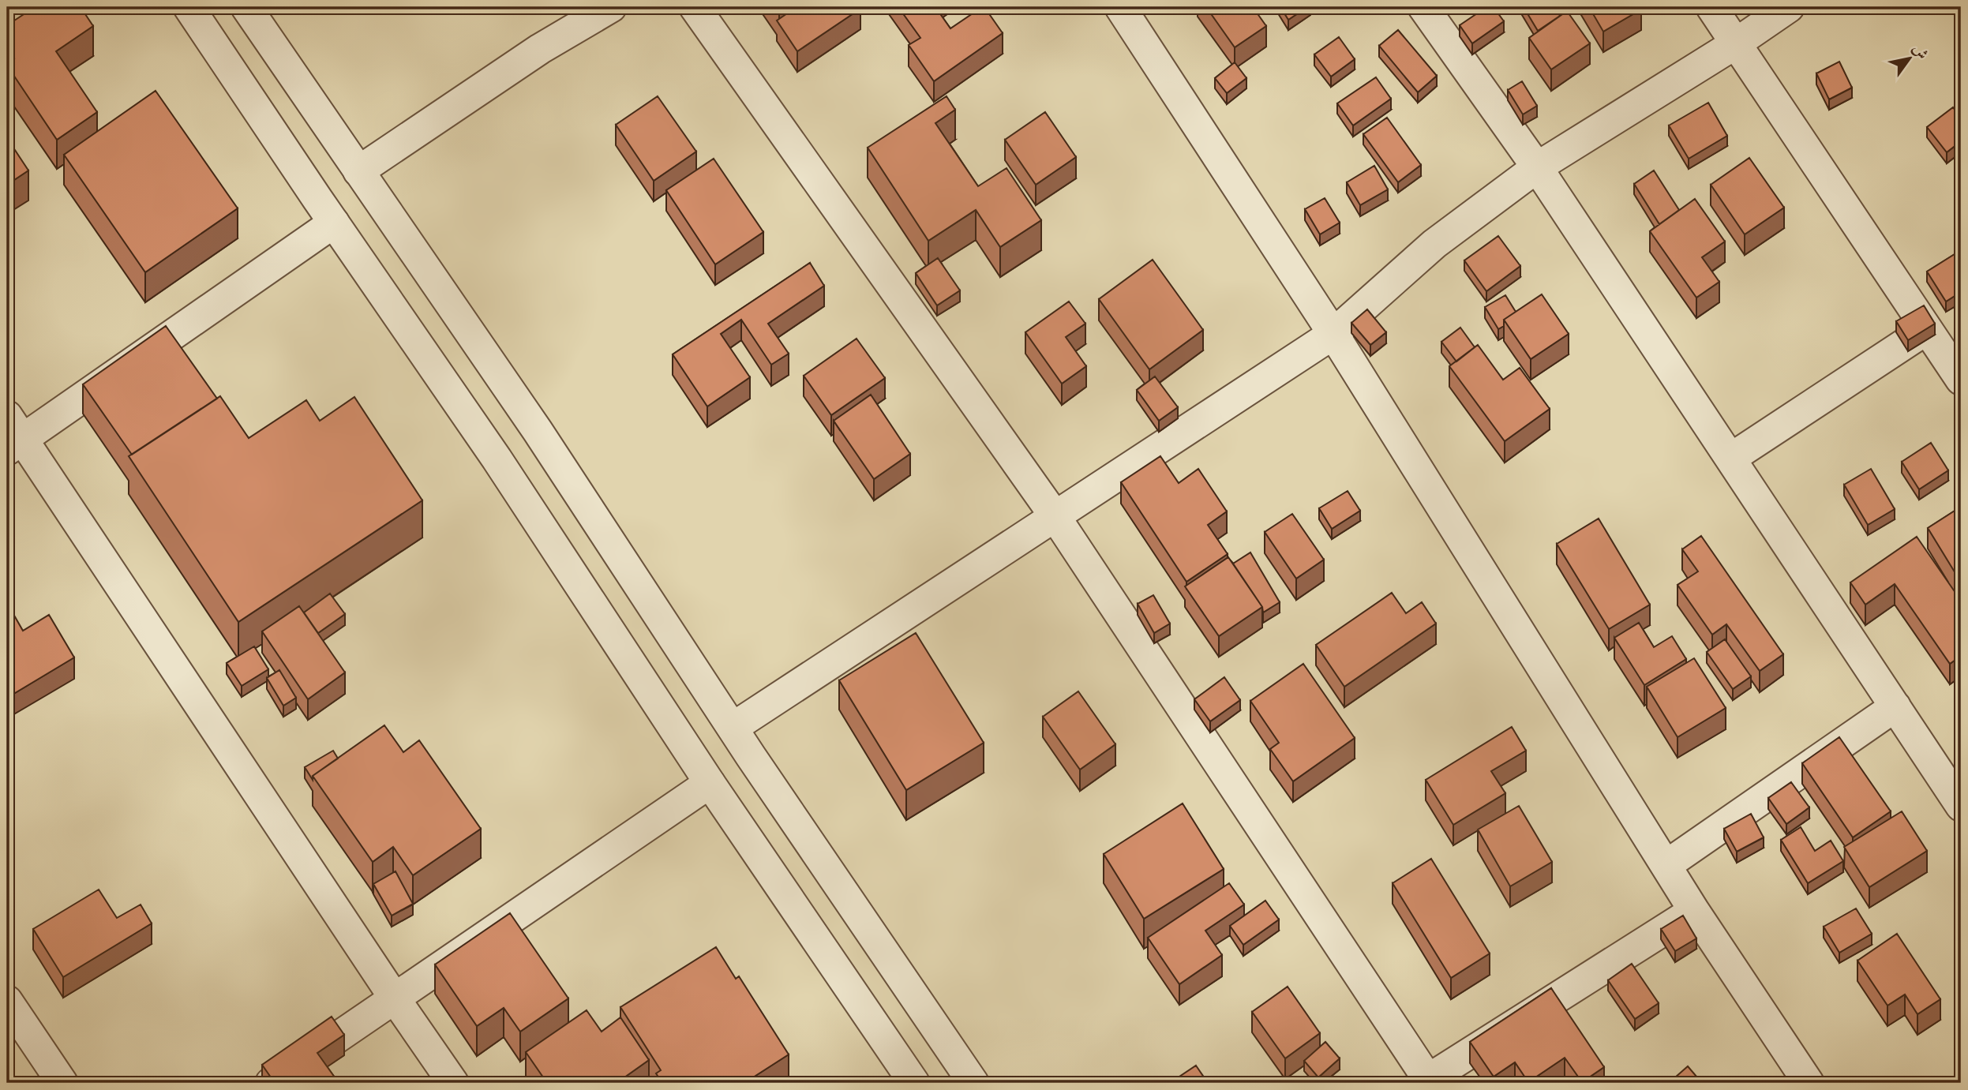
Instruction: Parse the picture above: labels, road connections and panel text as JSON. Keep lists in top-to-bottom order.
{
  "north": "top right"
}
